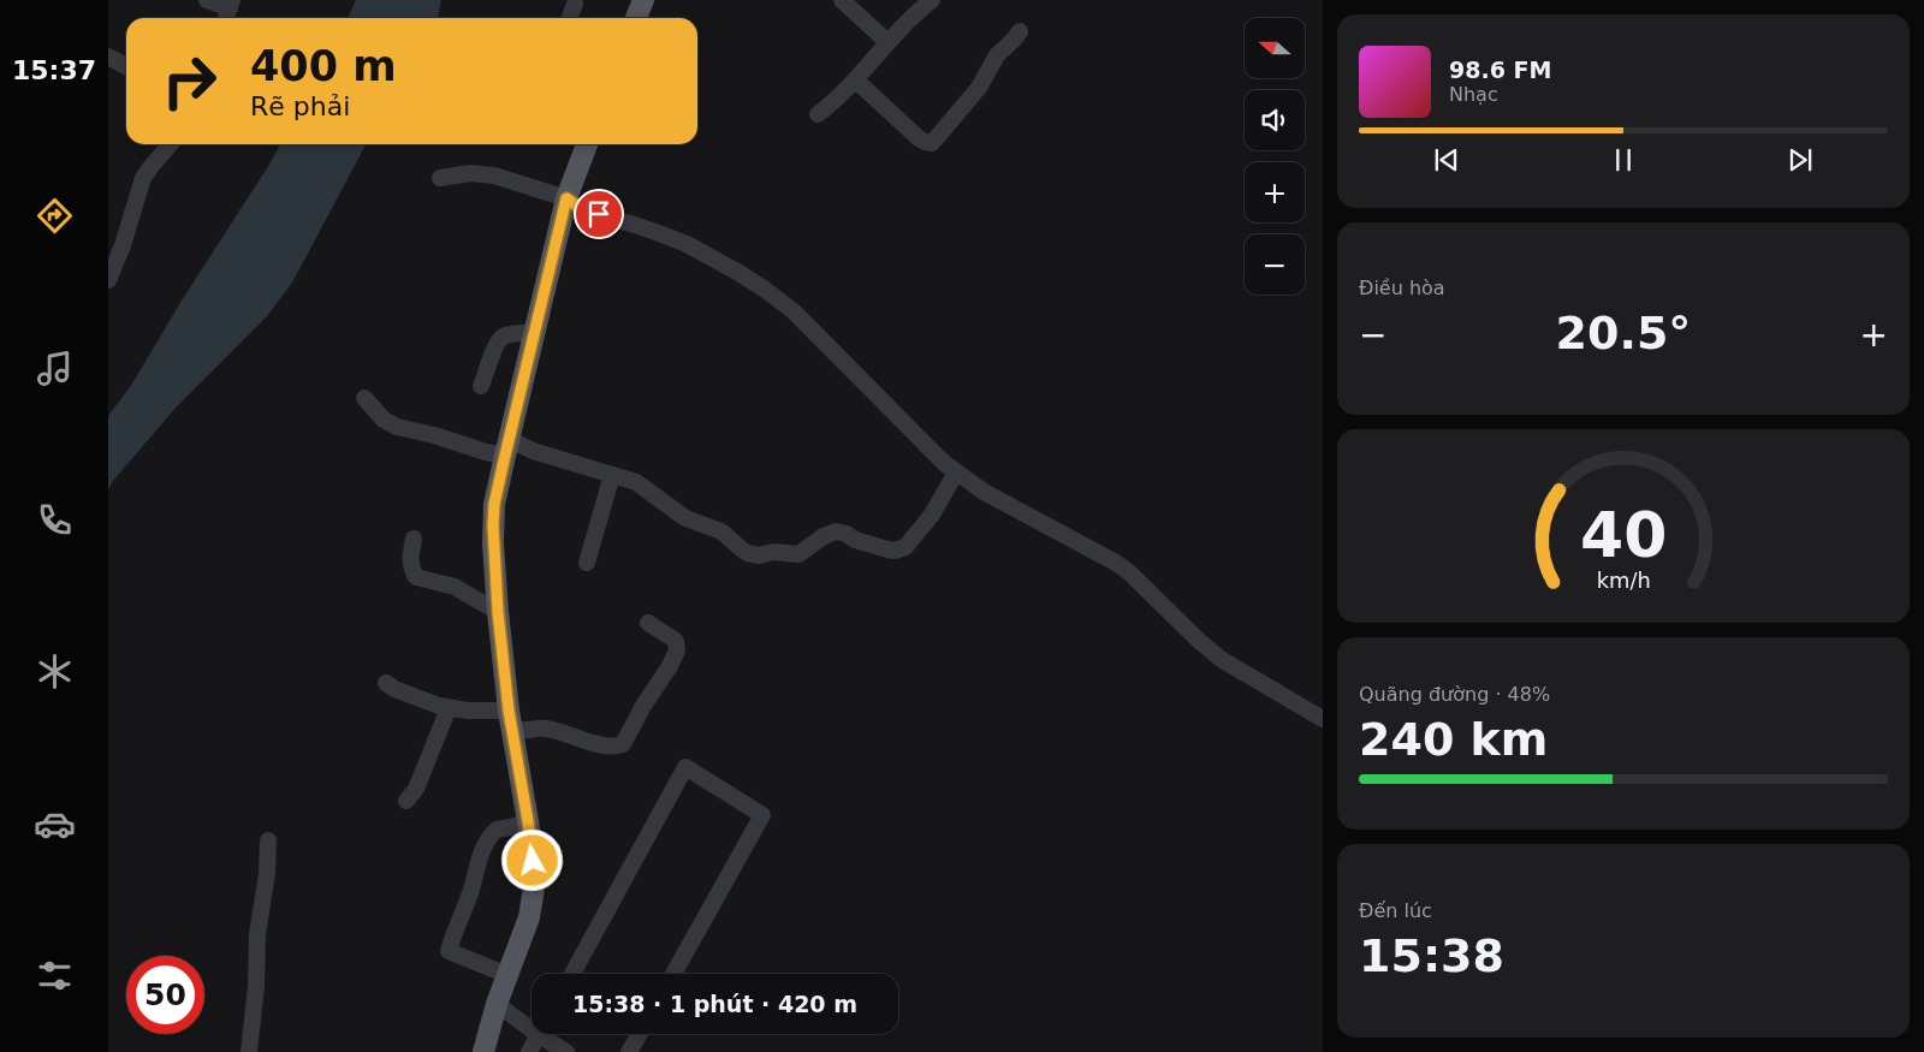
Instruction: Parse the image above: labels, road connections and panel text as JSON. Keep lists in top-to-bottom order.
{
  "north": "left",
  "page": {
    "tabs": "15:37",
    "map_buttons": ["+", "−"],
    "turn": ["400 m", "Rẽ phải"],
    "song": ["98.6 FM", "Nhạc"],
    "tile": [
      "Điều hòa",
      ["Quãng đường · 48%", "240 km"],
      ["Đến lúc", "15:38"]
    ],
    "heat": ["−", "20.5°", "+"],
    "limit": "50",
    "trip": "15:38 · 1 phút · 420 m",
    "gauge": ["40", "km/h"]
  }
}
